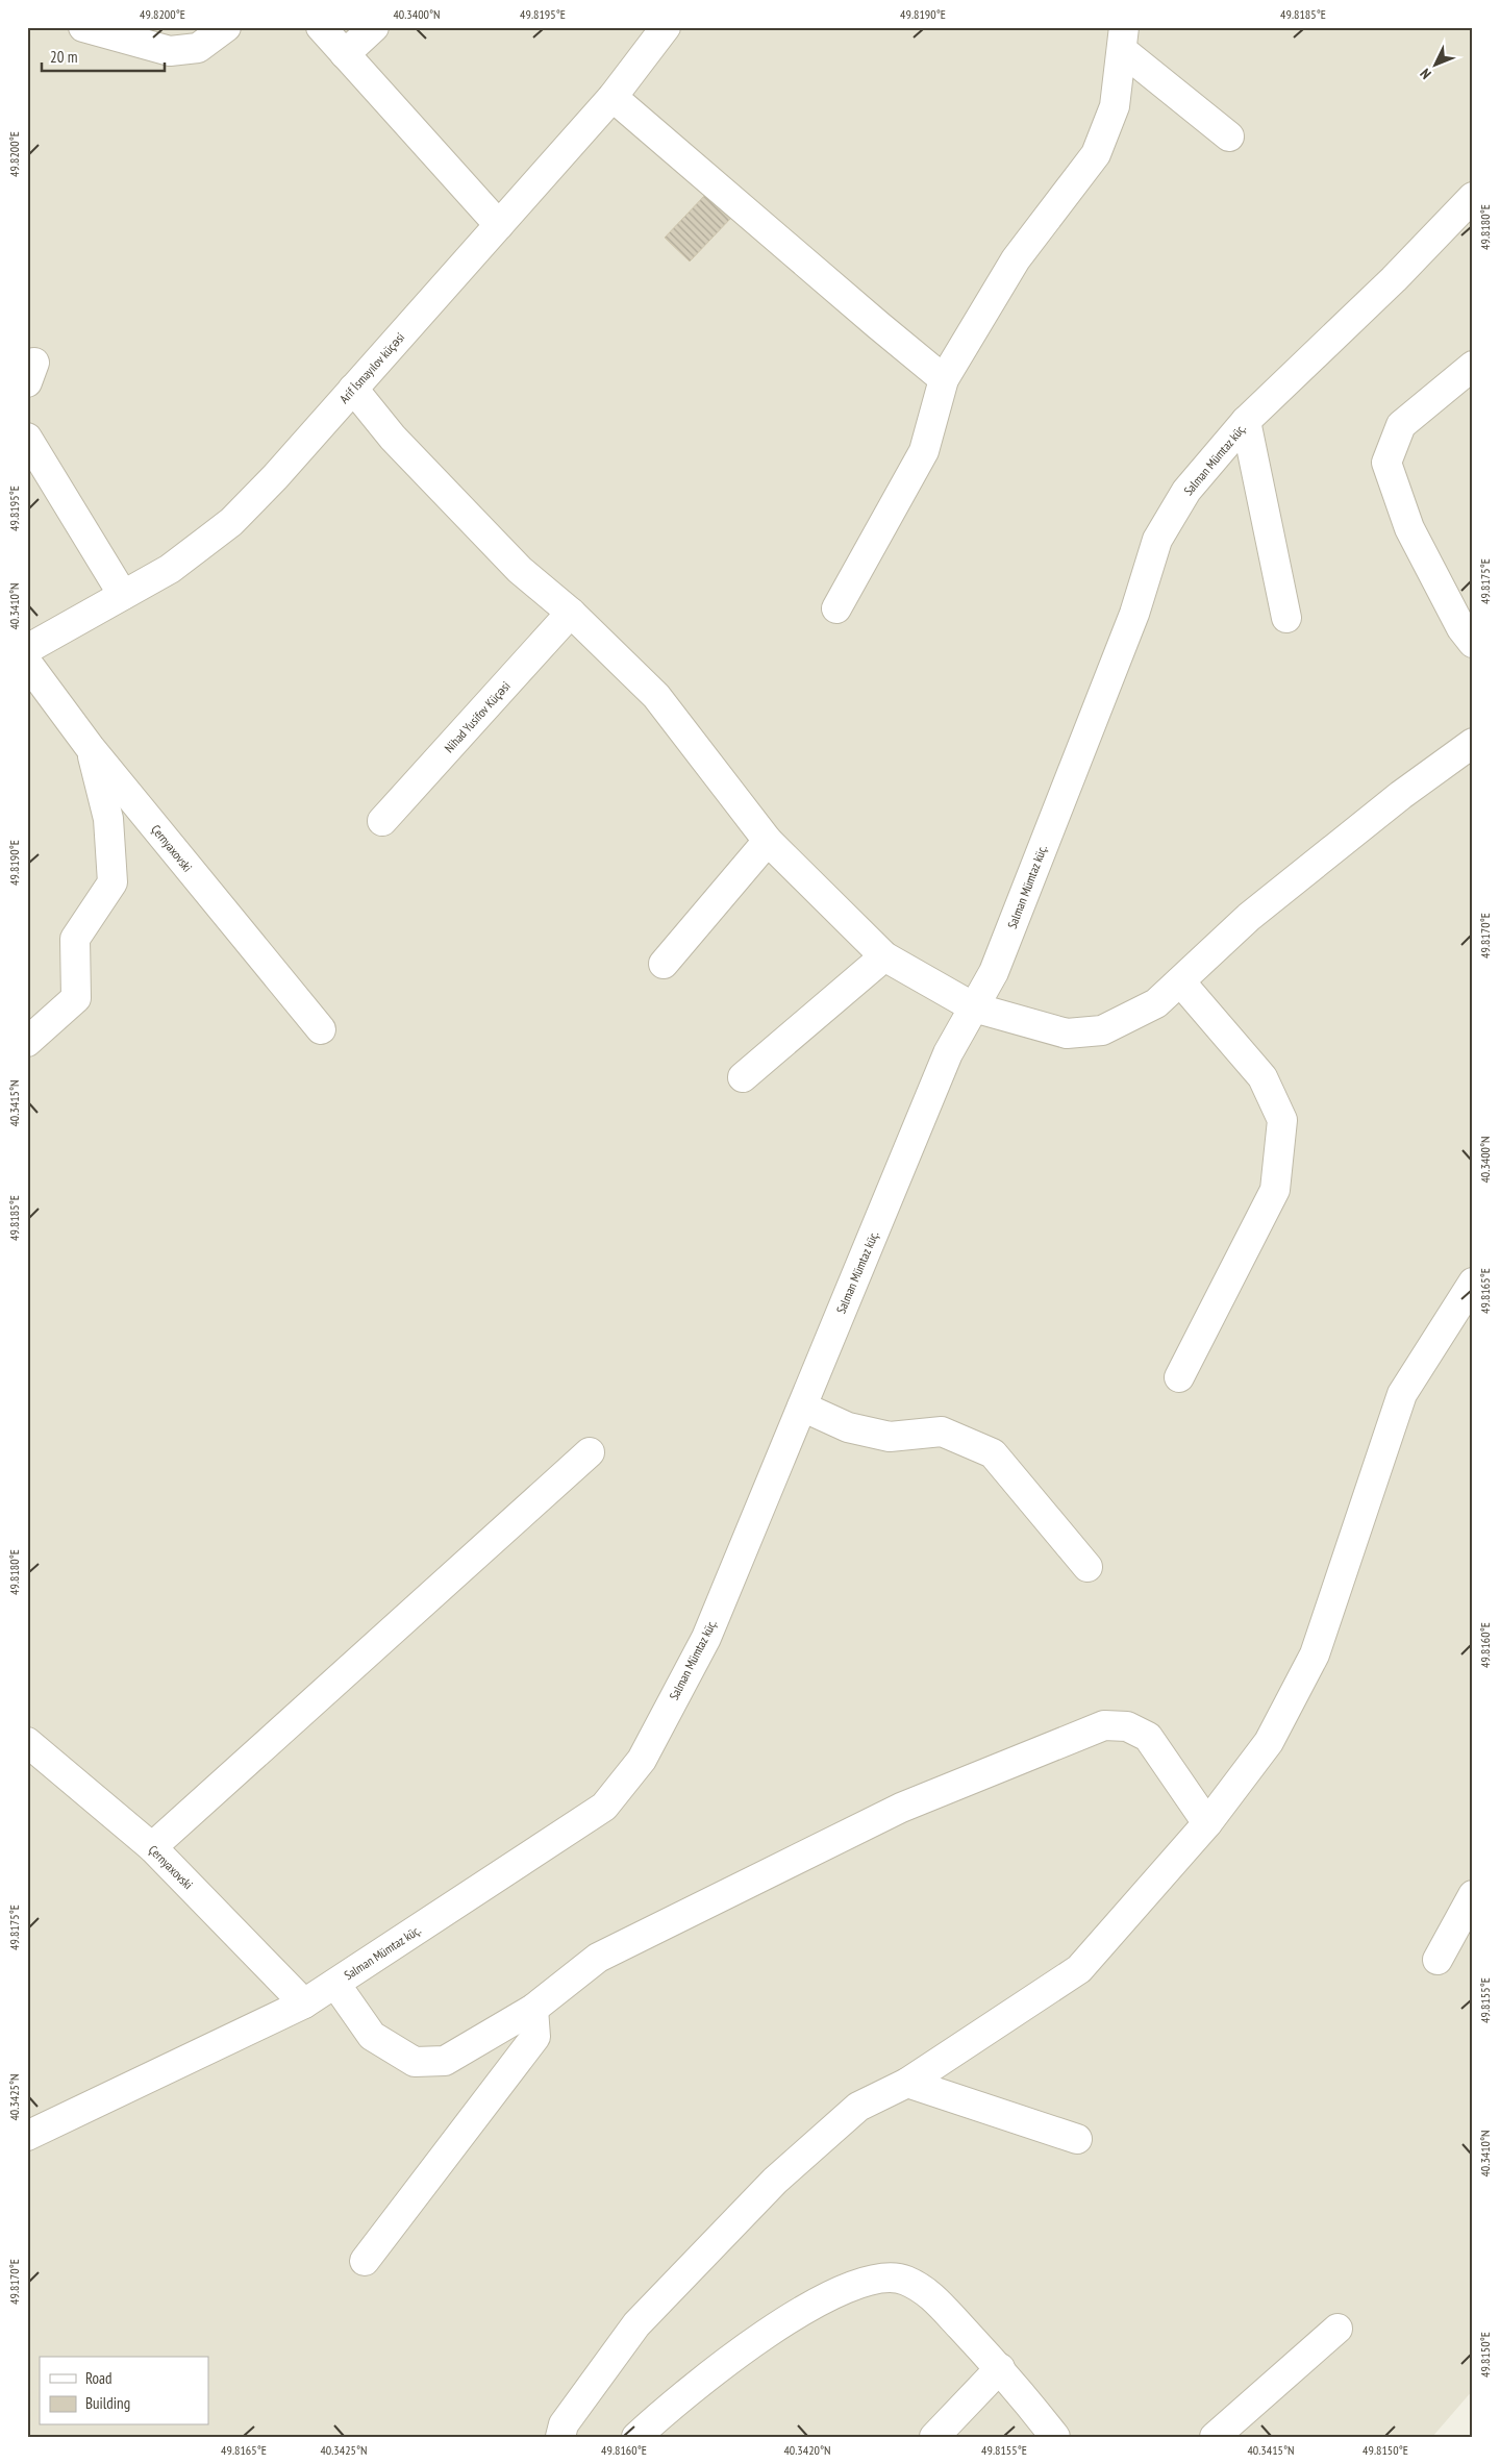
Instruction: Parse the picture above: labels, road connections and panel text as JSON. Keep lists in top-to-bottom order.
{
  "streets": {
    "street": [
      "Arif İsmayılov küçəsi",
      "Salman Mümtaz küç.",
      "Nihad Yusifov Küçəsi",
      "Çernyaxovski"
    ]
  },
  "crossings": [
    ["Salman Mümtaz küç.", "Çernyaxovski"]
  ],
  "legend": ["Road", "Building"],
  "scale_bar": "20 m",
  "north": "bottom left",
  "coordinates": [
    "49.8200°E",
    "40.3400°N",
    "49.8195°E",
    "49.8190°E",
    "49.8185°E",
    "49.8180°E",
    "49.8175°E",
    "40.3410°N",
    "49.8170°E",
    "40.3415°N",
    "49.8165°E",
    "49.8160°E",
    "49.8155°E",
    "40.3425°N",
    "49.8150°E",
    "40.3420°N"
  ]
}
